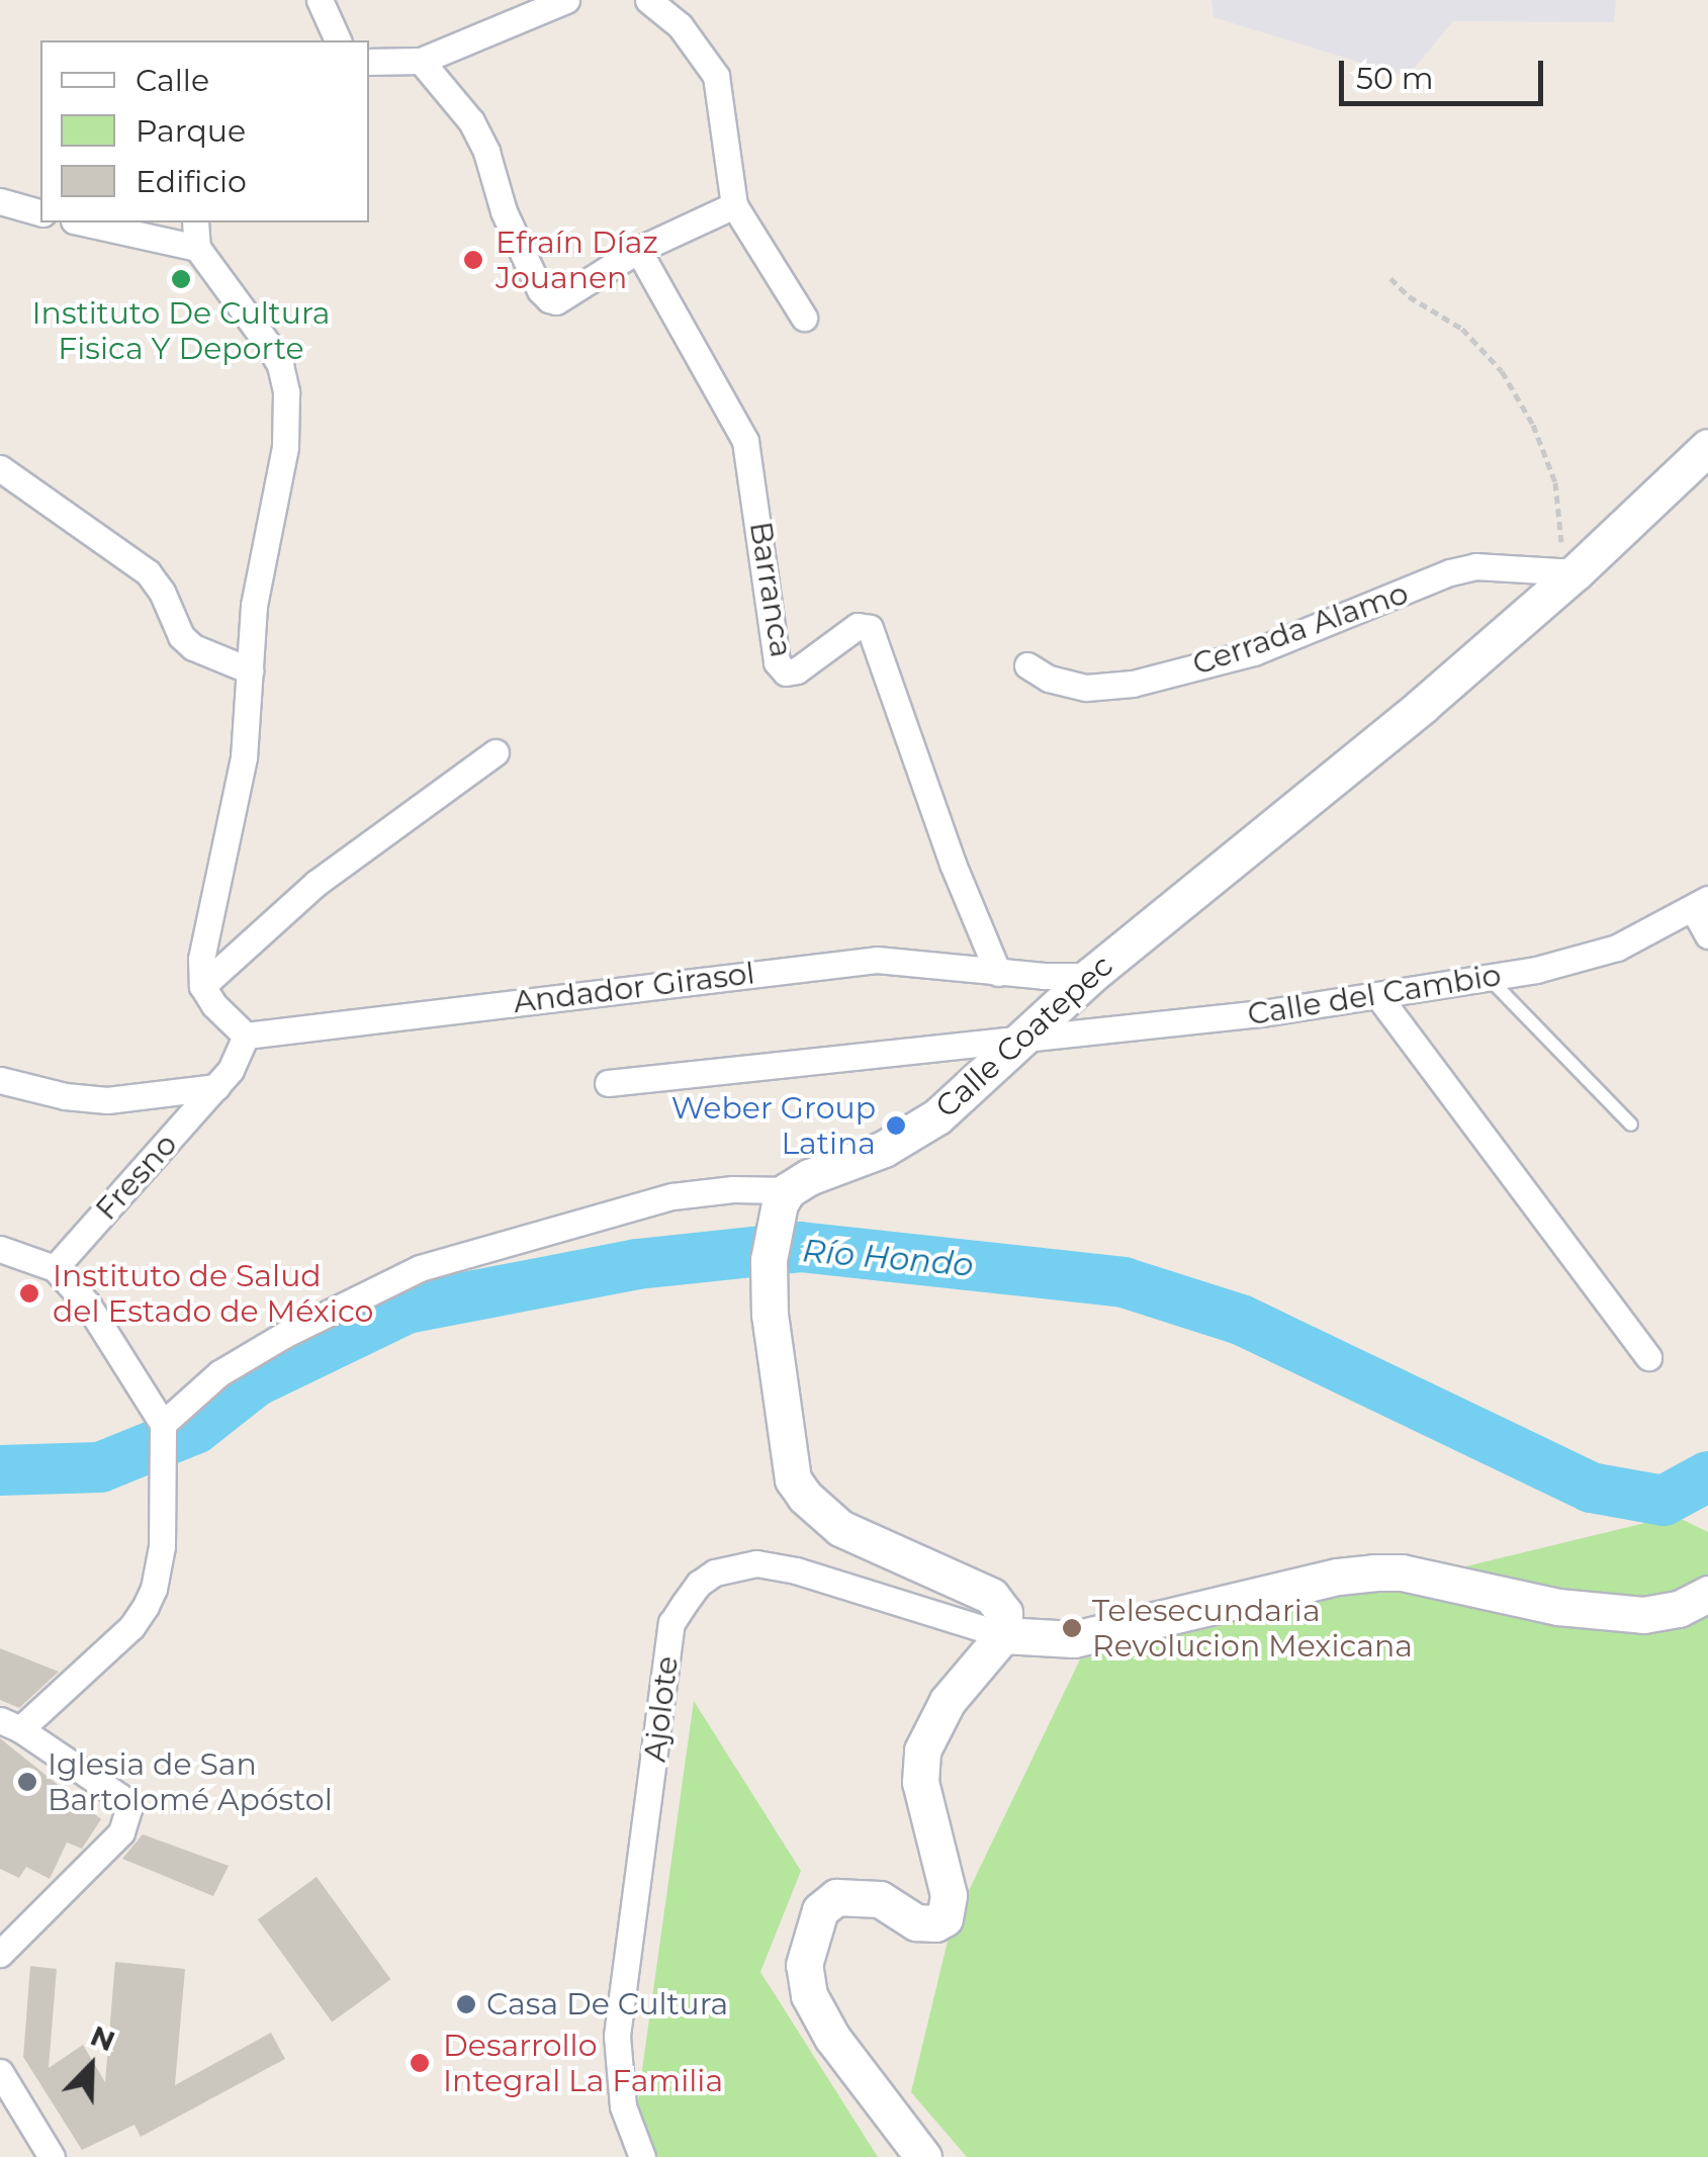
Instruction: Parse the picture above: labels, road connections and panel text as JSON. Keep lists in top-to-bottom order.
{
  "streets": {
    "main road": ["Calle Coatepec"],
    "street": [
      "Barranca",
      "Cerrada Alamo",
      "Andador Girasol",
      "Calle del Cambio",
      "Fresno",
      "Ajolote"
    ]
  },
  "crossings": [
    ["Barranca", "Andador Girasol"],
    ["Cerrada Alamo", "Calle Coatepec"],
    ["Andador Girasol", "Calle Coatepec"],
    ["Andador Girasol", "Fresno"],
    ["Calle del Cambio", "Calle Coatepec"]
  ],
  "water": ["Río Hondo"],
  "places": [
    "Efraín Díaz Jouanen",
    "Instituto De Cultura Fisica Y Deporte",
    "Weber Group Latina",
    "Instituto de Salud del Estado de México",
    "Telesecundaria Revolucion Mexicana",
    "Iglesia de San Bartolomé Apóstol",
    "Casa De Cultura",
    "Desarrollo Integral La Familia"
  ],
  "legend": ["Calle", "Parque", "Edificio"],
  "scale_bar": "50 m",
  "north": "top right"
}
